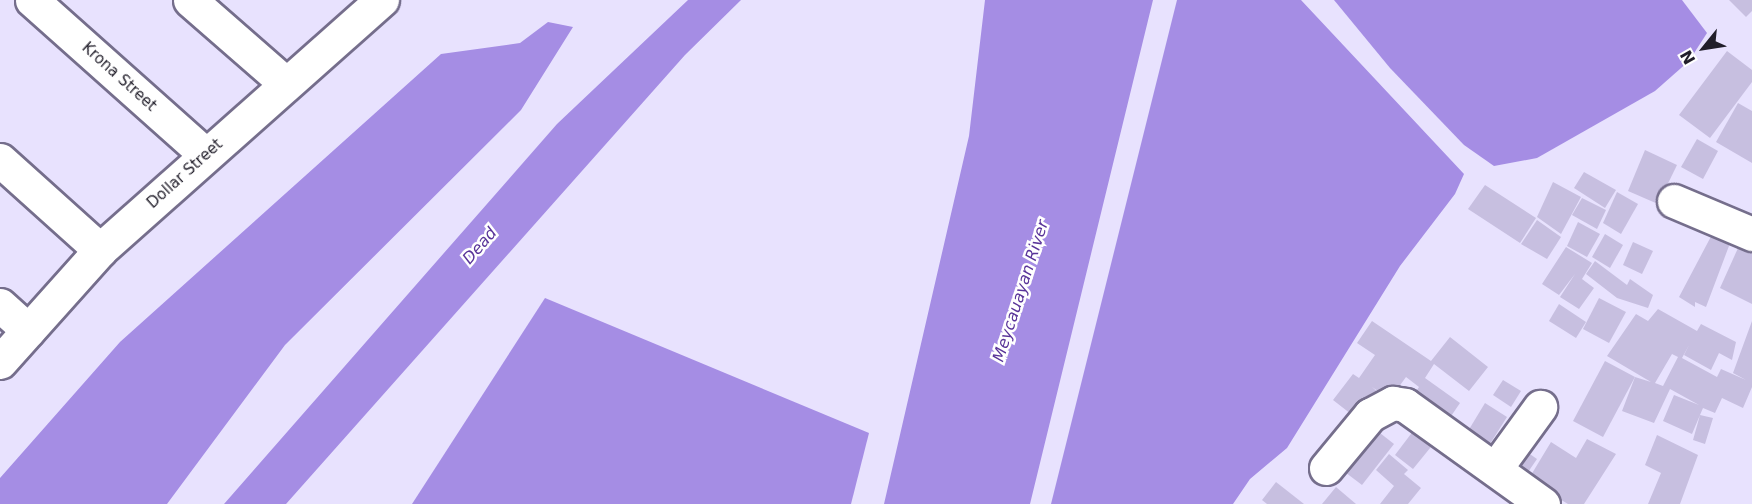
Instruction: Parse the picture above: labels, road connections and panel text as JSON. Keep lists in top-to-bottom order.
{
  "streets": {
    "street": ["Krona Street", "Dollar Street"]
  },
  "crossings": [
    ["Krona Street", "Dollar Street"]
  ],
  "water": ["Dead", "Meycauayan River"],
  "north": "bottom left"
}
